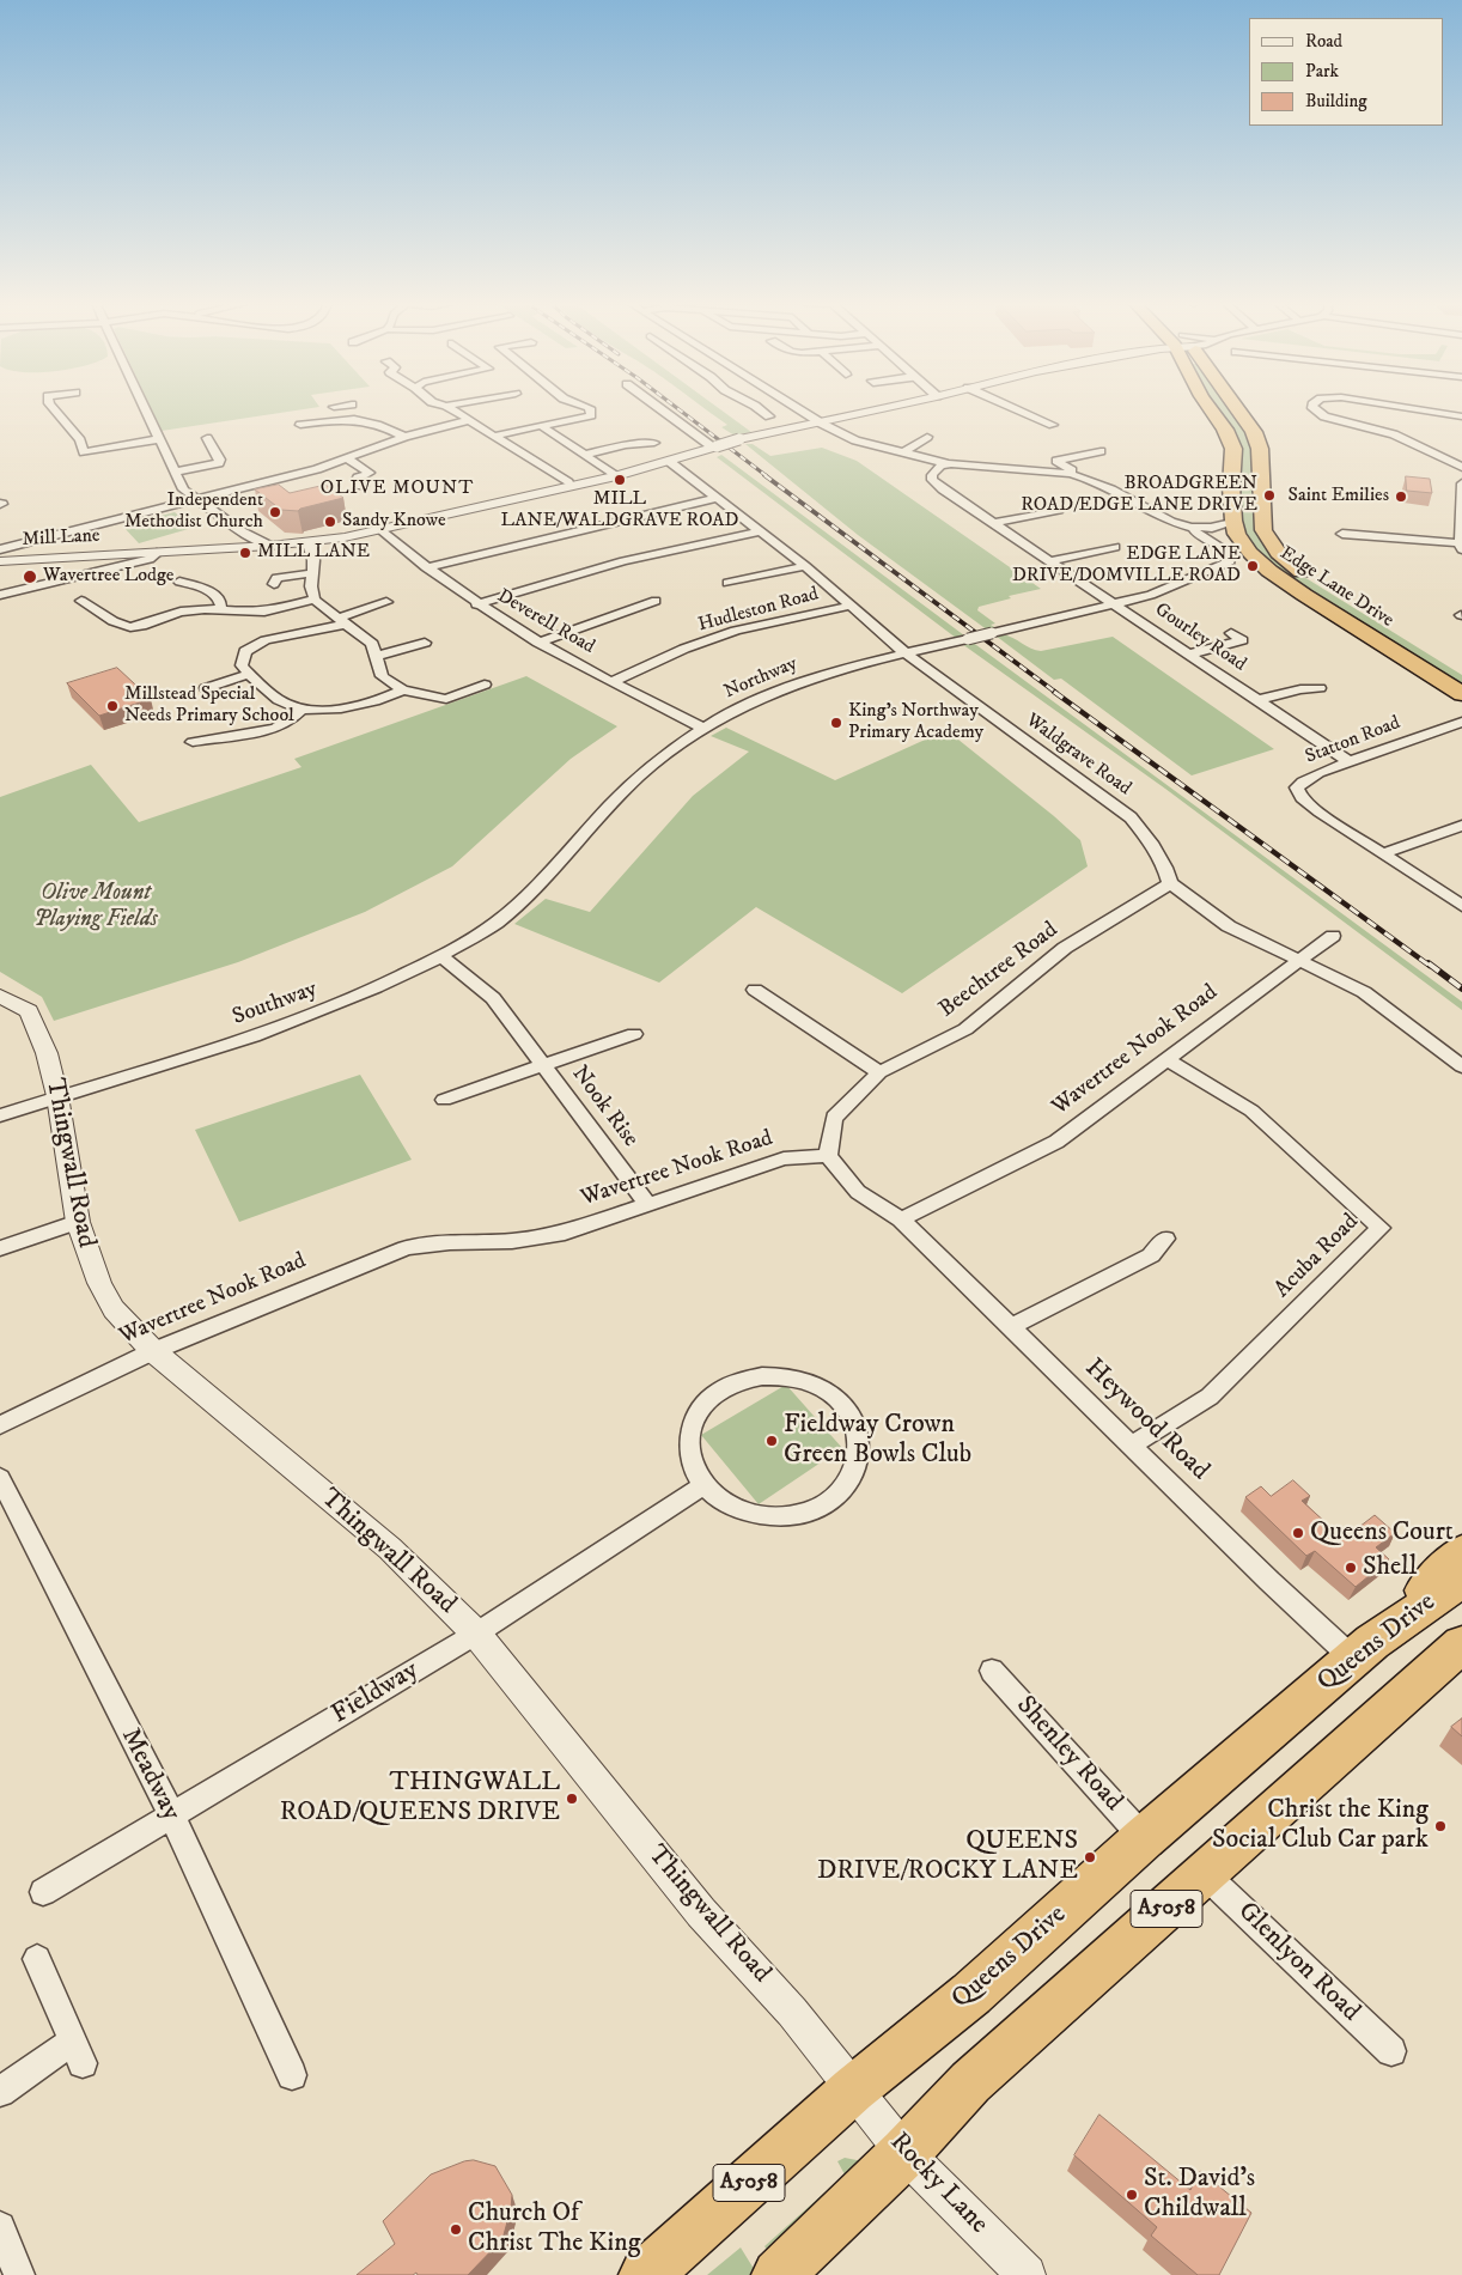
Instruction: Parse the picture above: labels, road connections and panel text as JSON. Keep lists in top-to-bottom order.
{
  "streets": {
    "highway": ["Edge Lane Drive", "Queens Drive", "A5058"],
    "street": [
      "Mill Lane",
      "Hudleston Road",
      "Deverell Road",
      "Gourley Road",
      "Northway",
      "Statton Road",
      "Waldgrave Road",
      "Beechtree Road",
      "Southway",
      "Wavertree Nook Road",
      "Nook Rise",
      "Thingwall Road",
      "Acuba Road",
      "Heywood Road",
      "Fieldway",
      "Shenley Road",
      "Meadway",
      "Glenlyon Road",
      "Rocky Lane"
    ]
  },
  "crossings": [
    ["Mill Lane", "Deverell Road"],
    ["Mill Lane", "Waldgrave Road"],
    ["Hudleston Road", "Deverell Road"],
    ["Hudleston Road", "Waldgrave Road"],
    ["Deverell Road", "Northway"],
    ["Gourley Road", "Northway"],
    ["Gourley Road", "Statton Road"],
    ["Northway", "Waldgrave Road"],
    ["Northway", "Southway"],
    ["Waldgrave Road", "Beechtree Road"],
    ["Waldgrave Road", "Wavertree Nook Road"],
    ["Beechtree Road", "Wavertree Nook Road"],
    ["Southway", "Nook Rise"],
    ["Southway", "Thingwall Road"],
    ["Wavertree Nook Road", "Nook Rise"],
    ["Wavertree Nook Road", "Thingwall Road"],
    ["Wavertree Nook Road", "Acuba Road"],
    ["Wavertree Nook Road", "Heywood Road"],
    ["Thingwall Road", "Queens Drive"],
    ["Thingwall Road", "Fieldway"],
    ["Thingwall Road", "Rocky Lane"],
    ["Acuba Road", "Heywood Road"],
    ["Heywood Road", "Queens Drive"],
    ["Heywood Road", "A5058"],
    ["Queens Drive", "Shenley Road"],
    ["Queens Drive", "A5058"],
    ["Queens Drive", "Rocky Lane"],
    ["Fieldway", "Meadway"],
    ["A5058", "Glenlyon Road"],
    ["A5058", "Rocky Lane"]
  ],
  "districts": ["OLIVE MOUNT"],
  "parks": ["Olive Mount Playing Fields"],
  "places": [
    "MILL LANE/WALDGRAVE ROAD",
    "BROADGREEN ROAD/EDGE LANE DRIVE",
    "Saint Emilies",
    "Independent Methodist Church",
    "Sandy Knowe",
    "MILL LANE",
    "EDGE LANE DRIVE/DOMVILLE ROAD",
    "Wavertree Lodge",
    "Millstead Special Needs Primary School",
    "King's Northway Primary Academy",
    "Fieldway Crown Green Bowls Club",
    "Queens Court",
    "Shell",
    "THINGWALL ROAD/QUEENS DRIVE",
    "Christ the King Social Club Car park",
    "QUEENS DRIVE/ROCKY LANE",
    "St. David's Childwall",
    "Church Of Christ The King"
  ],
  "legend": ["Road", "Park", "Building"]
}
